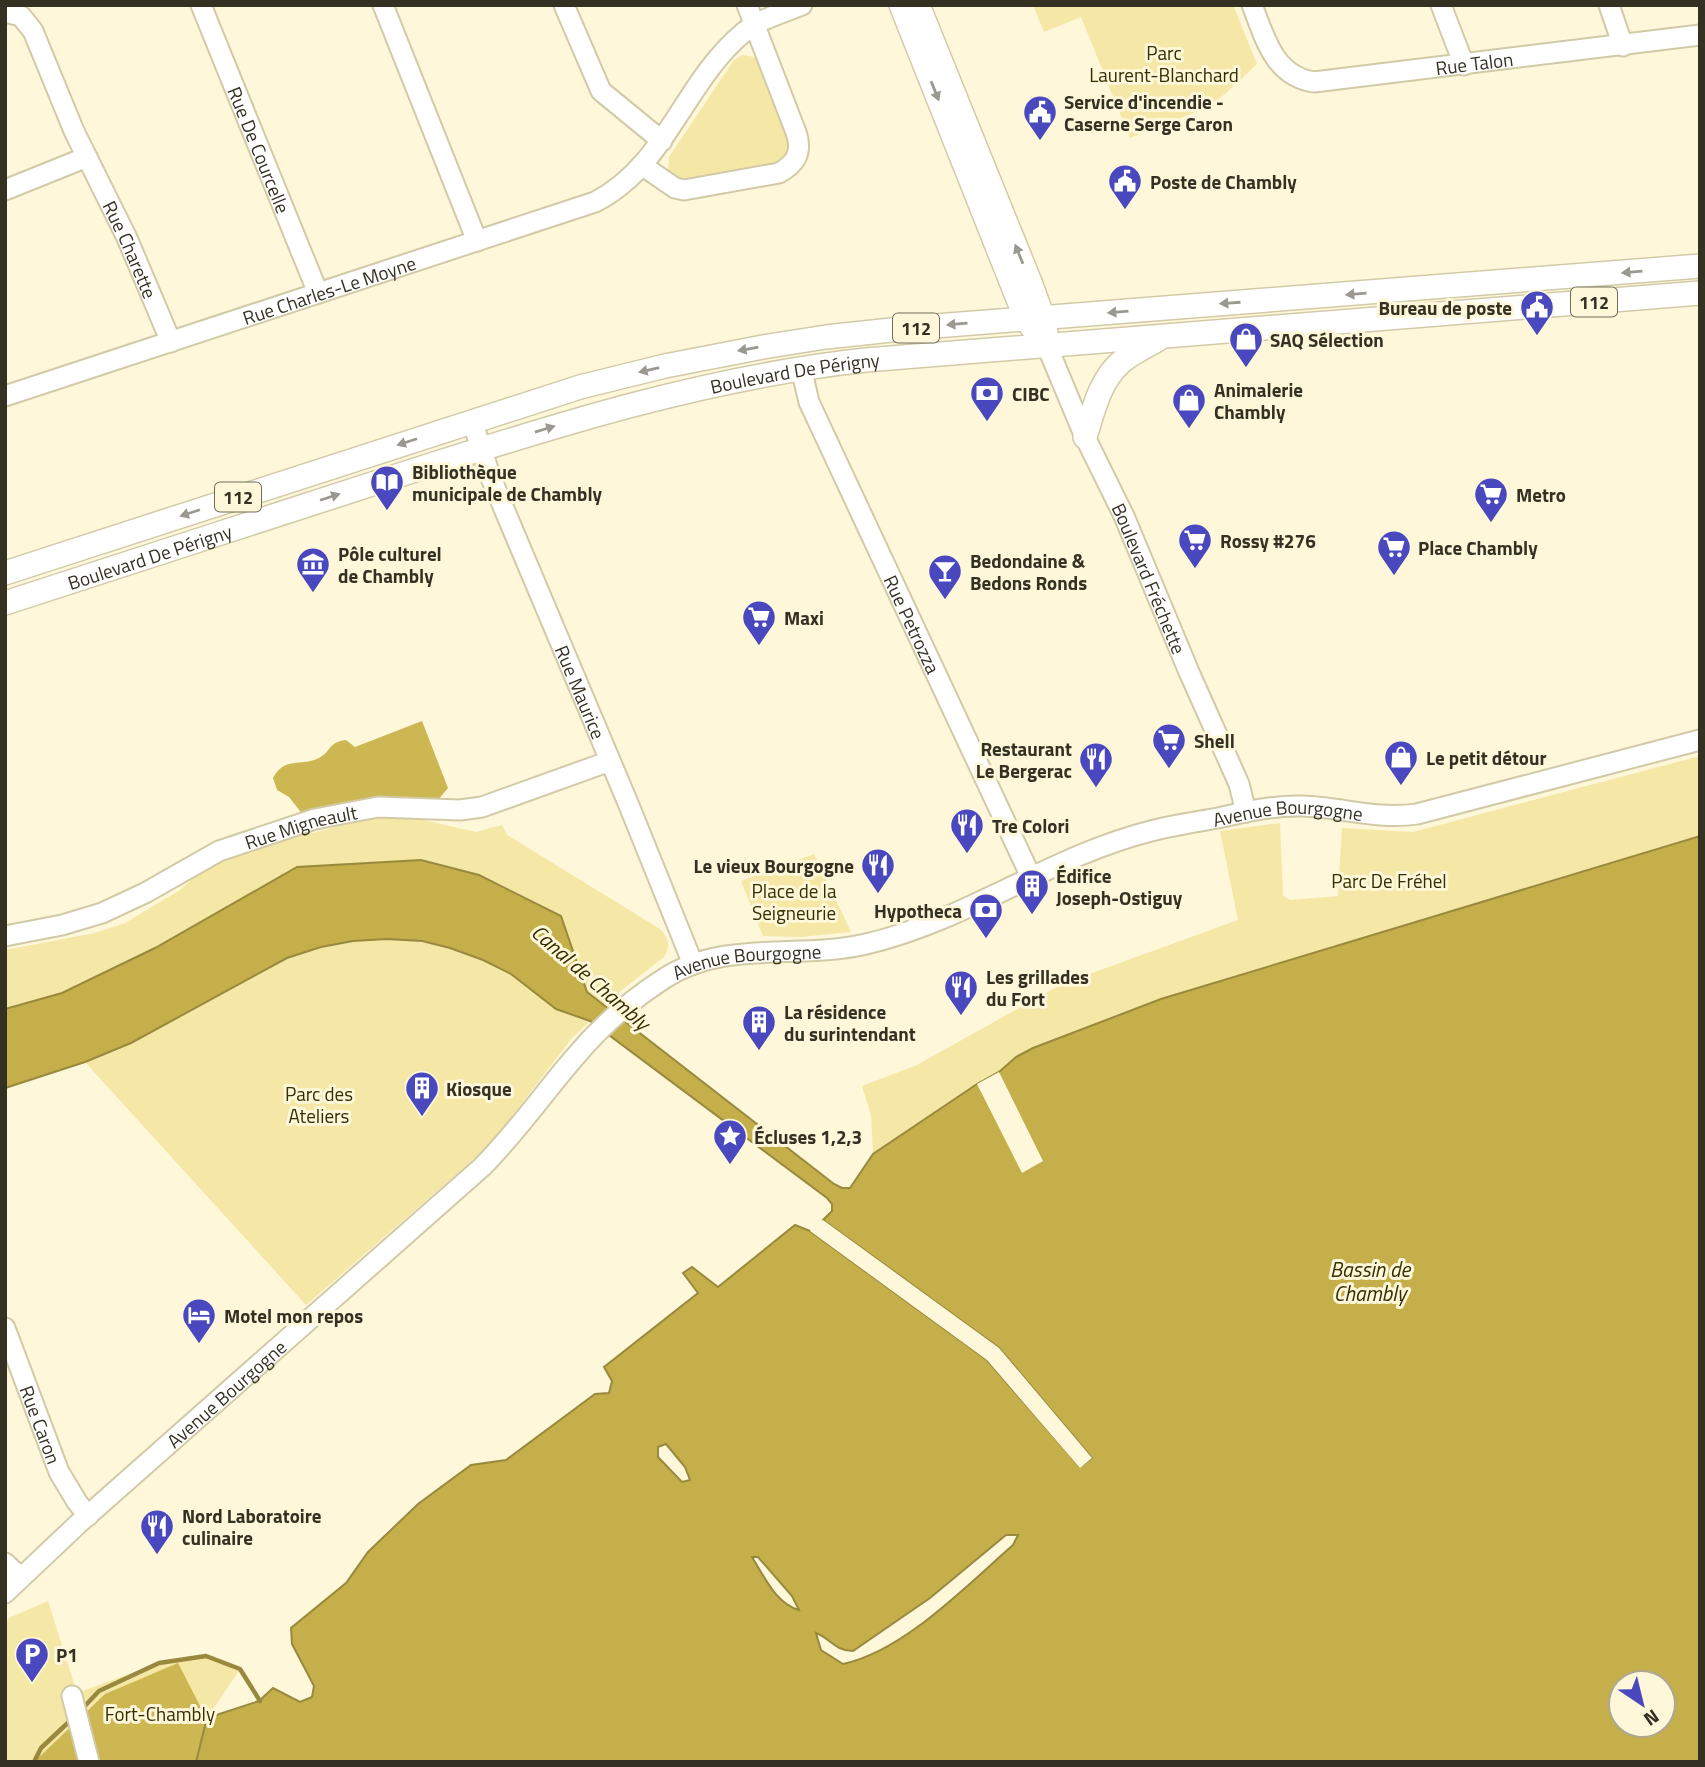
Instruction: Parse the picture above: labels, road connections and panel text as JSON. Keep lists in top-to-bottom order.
{
  "streets": {
    "main road": ["112", "Boulevard De Périgny", "Boulevard Fréchette"],
    "street": [
      "Rue Talon",
      "Rue De Courcelle",
      "Rue Charette",
      "Rue Charles-Le Moyne",
      "Rue Petrozza",
      "Rue Maurice",
      "Avenue Bourgogne",
      "Rue Migneault",
      "Rue Caron"
    ]
  },
  "crossings": [
    ["Rue De Courcelle", "Rue Charles-Le Moyne"],
    ["Rue Charette", "Rue Charles-Le Moyne"],
    ["Boulevard De Périgny", "Boulevard Fréchette"],
    ["Boulevard De Périgny", "Rue Petrozza"],
    ["Boulevard De Périgny", "Rue Maurice"],
    ["Boulevard Fréchette", "Avenue Bourgogne"],
    ["Rue Petrozza", "Avenue Bourgogne"],
    ["Rue Maurice", "Avenue Bourgogne"],
    ["Rue Maurice", "Rue Migneault"],
    ["Avenue Bourgogne", "Rue Caron"]
  ],
  "water": ["Canal de Chambly", "Bassin de Chambly"],
  "parks": [
    "Parc Laurent-Blanchard",
    "Parc De Fréhel",
    "Place de la Seigneurie",
    "Parc des Ateliers",
    "Fort-Chambly"
  ],
  "places": {
    "public building": ["Service d'incendie - Caserne Serge Caron", "Poste de Chambly", "Bureau de poste"],
    "shop": ["SAQ Sélection", "Animalerie Chambly", "Le petit détour"],
    "bank": ["CIBC", "Hypotheca"],
    "library": ["Bibliothèque municipale de Chambly"],
    "supermarket": [
      "Metro",
      "Rossy #276",
      "Place Chambly",
      "Maxi",
      "Shell"
    ],
    "museum": ["Pôle culturel de Chambly"],
    "bar": ["Bedondaine & Bedons Ronds"],
    "restaurant": [
      "Restaurant Le Bergerac",
      "Tre Colori",
      "Le vieux Bourgogne",
      "Les grillades du Fort",
      "Nord Laboratoire culinaire"
    ],
    "building": ["Édifice Joseph-Ostiguy", "La résidence du surintendant", "Kiosque"],
    "place": ["Écluses 1,2,3"],
    "hotel": ["Motel mon repos"],
    "parking": ["P1"]
  },
  "north": "bottom right"
}
